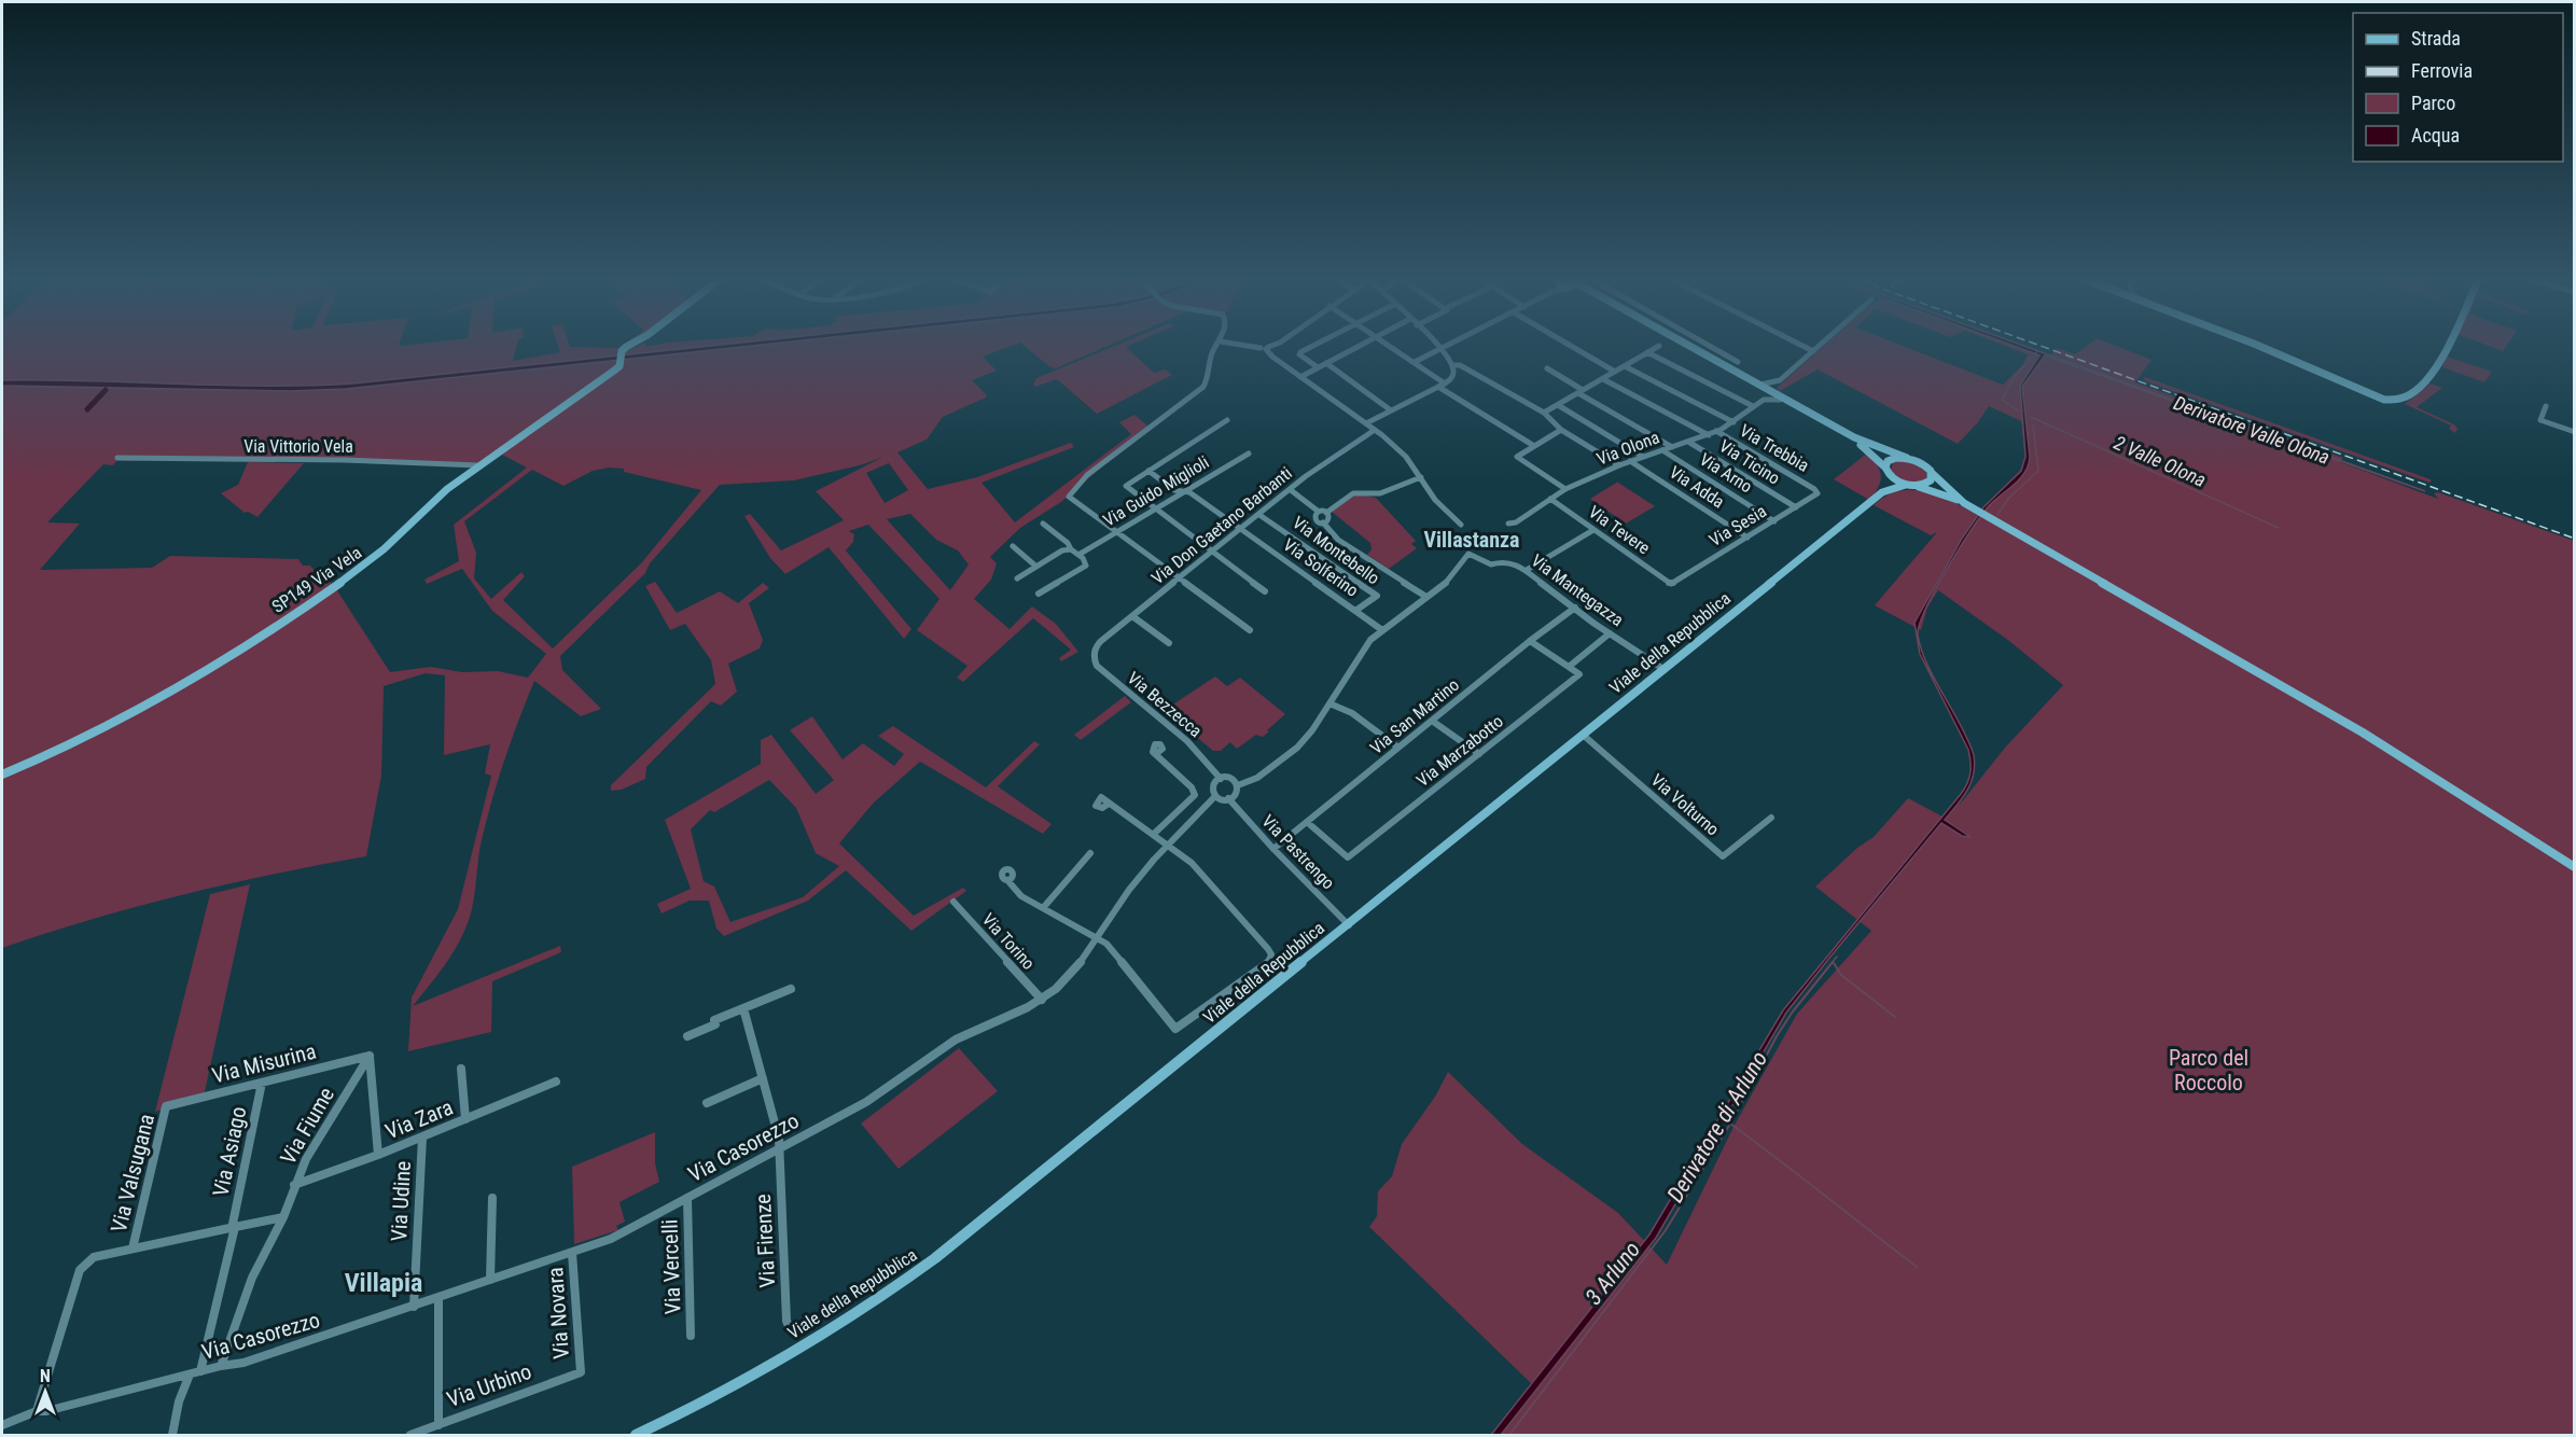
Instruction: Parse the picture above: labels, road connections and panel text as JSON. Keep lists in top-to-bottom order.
{
  "streets": {
    "street": [
      "Via Vittorio Vela",
      "Via Olona",
      "Via Trebbia",
      "Via Ticino",
      "Via Arno",
      "Via Adda",
      "Via Guido Miglioli",
      "Via Don Gaetano Barbanti",
      "Via Sesia",
      "Via Tevere",
      "Via Montebello",
      "Via Solferino",
      "SP149 Via Vela",
      "Via Mantegazza",
      "Viale della Repubblica",
      "Via Bezzecca",
      "Via San Martino",
      "Via Marzabotto",
      "Via Volturno",
      "Via Pastrengo",
      "Via Torino",
      "Via Misurina",
      "Via Zara",
      "Via Fiume",
      "Via Casorezzo",
      "Via Asiago",
      "Via Valsugana",
      "Via Udine",
      "Via Firenze",
      "Via Vercelli",
      "Via Novara",
      "Via Urbino"
    ]
  },
  "crossings": [
    ["Via Vittorio Vela", "SP149 Via Vela"],
    ["Via Olona", "Via Trebbia"],
    ["Via Olona", "Via Ticino"],
    ["Via Olona", "Via Arno"],
    ["Via Olona", "Via Adda"],
    ["Via Olona", "Via Tevere"],
    ["Via Trebbia", "Via Sesia"],
    ["Via Ticino", "Via Sesia"],
    ["Via Arno", "Via Sesia"],
    ["Via Adda", "Via Sesia"],
    ["Via Guido Miglioli", "Via Solferino"],
    ["Via Don Gaetano Barbanti", "Via Montebello"],
    ["Via Don Gaetano Barbanti", "Via Solferino"],
    ["Via Don Gaetano Barbanti", "Via Bezzecca"],
    ["Via Sesia", "Via Tevere"],
    ["Via Montebello", "Via Solferino"],
    ["Via Mantegazza", "Viale della Repubblica"],
    ["Via Mantegazza", "Via San Martino"],
    ["Viale della Repubblica", "Via Volturno"],
    ["Viale della Repubblica", "Via Pastrengo"],
    ["Via Bezzecca", "Via Pastrengo"],
    ["Via Bezzecca", "Via Casorezzo"],
    ["Via San Martino", "Via Marzabotto"],
    ["Via San Martino", "Via Pastrengo"],
    ["Via Pastrengo", "Via Casorezzo"],
    ["Via Torino", "Via Casorezzo"],
    ["Via Misurina", "Via Fiume"],
    ["Via Misurina", "Via Asiago"],
    ["Via Misurina", "Via Valsugana"],
    ["Via Zara", "Via Fiume"],
    ["Via Zara", "Via Udine"],
    ["Via Fiume", "Via Casorezzo"],
    ["Via Casorezzo", "Via Asiago"],
    ["Via Casorezzo", "Via Udine"],
    ["Via Casorezzo", "Via Firenze"],
    ["Via Casorezzo", "Via Vercelli"],
    ["Via Casorezzo", "Via Novara"],
    ["Via Novara", "Via Urbino"]
  ],
  "districts": ["Villastanza", "Villapia"],
  "water": [
    "Derivatore Valle Olona",
    "2 Valle Olona",
    "Derivatore di Arluno",
    "3 Arluno"
  ],
  "parks": ["Parco del Roccolo"],
  "legend": [
    "Strada",
    "Ferrovia",
    "Parco",
    "Acqua"
  ],
  "north": "top"
}
